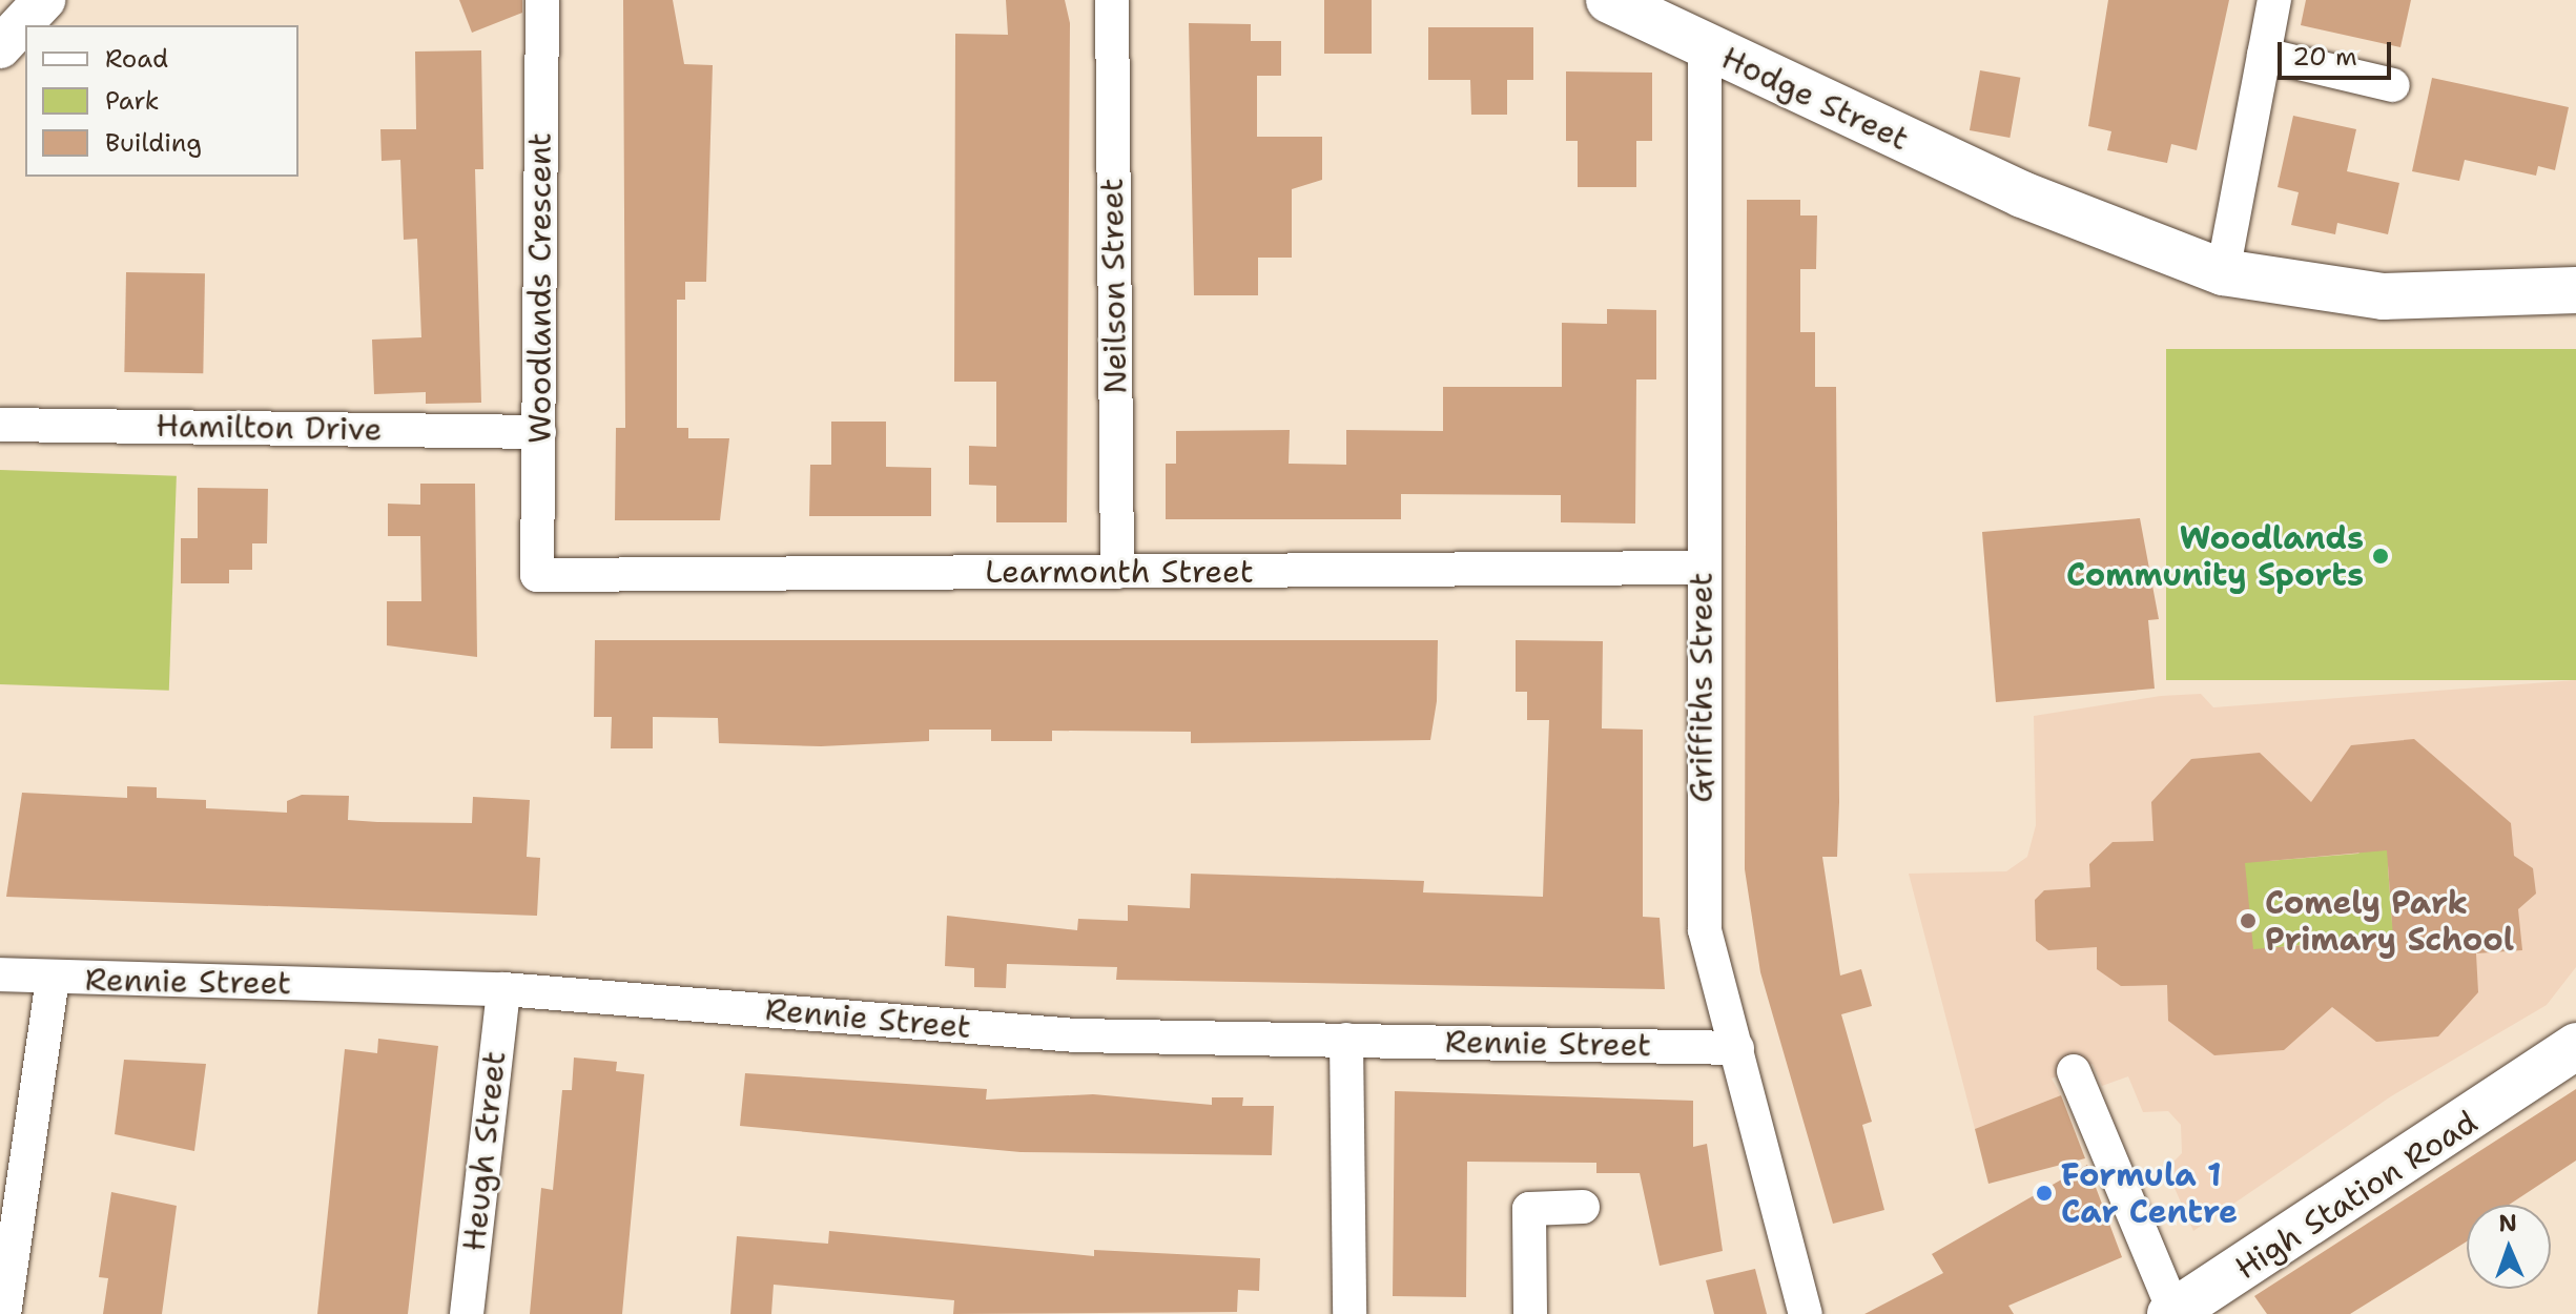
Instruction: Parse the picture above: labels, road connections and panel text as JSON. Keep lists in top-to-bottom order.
{
  "streets": {
    "main road": ["Hodge Street", "High Station Road"],
    "street": [
      "Neilson Street",
      "Woodlands Crescent",
      "Hamilton Drive",
      "Learmonth Street",
      "Griffiths Street",
      "Rennie Street",
      "Heugh Street"
    ]
  },
  "crossings": [
    ["Hodge Street", "Griffiths Street"],
    ["Neilson Street", "Learmonth Street"],
    ["Woodlands Crescent", "Hamilton Drive"],
    ["Woodlands Crescent", "Learmonth Street"],
    ["Learmonth Street", "Griffiths Street"],
    ["Griffiths Street", "Rennie Street"],
    ["Rennie Street", "Heugh Street"]
  ],
  "places": ["Woodlands Community Sports", "Comely Park Primary School", "Formula 1 Car Centre"],
  "legend": ["Road", "Park", "Building"],
  "scale_bar": "20 m",
  "north": "top"
}
